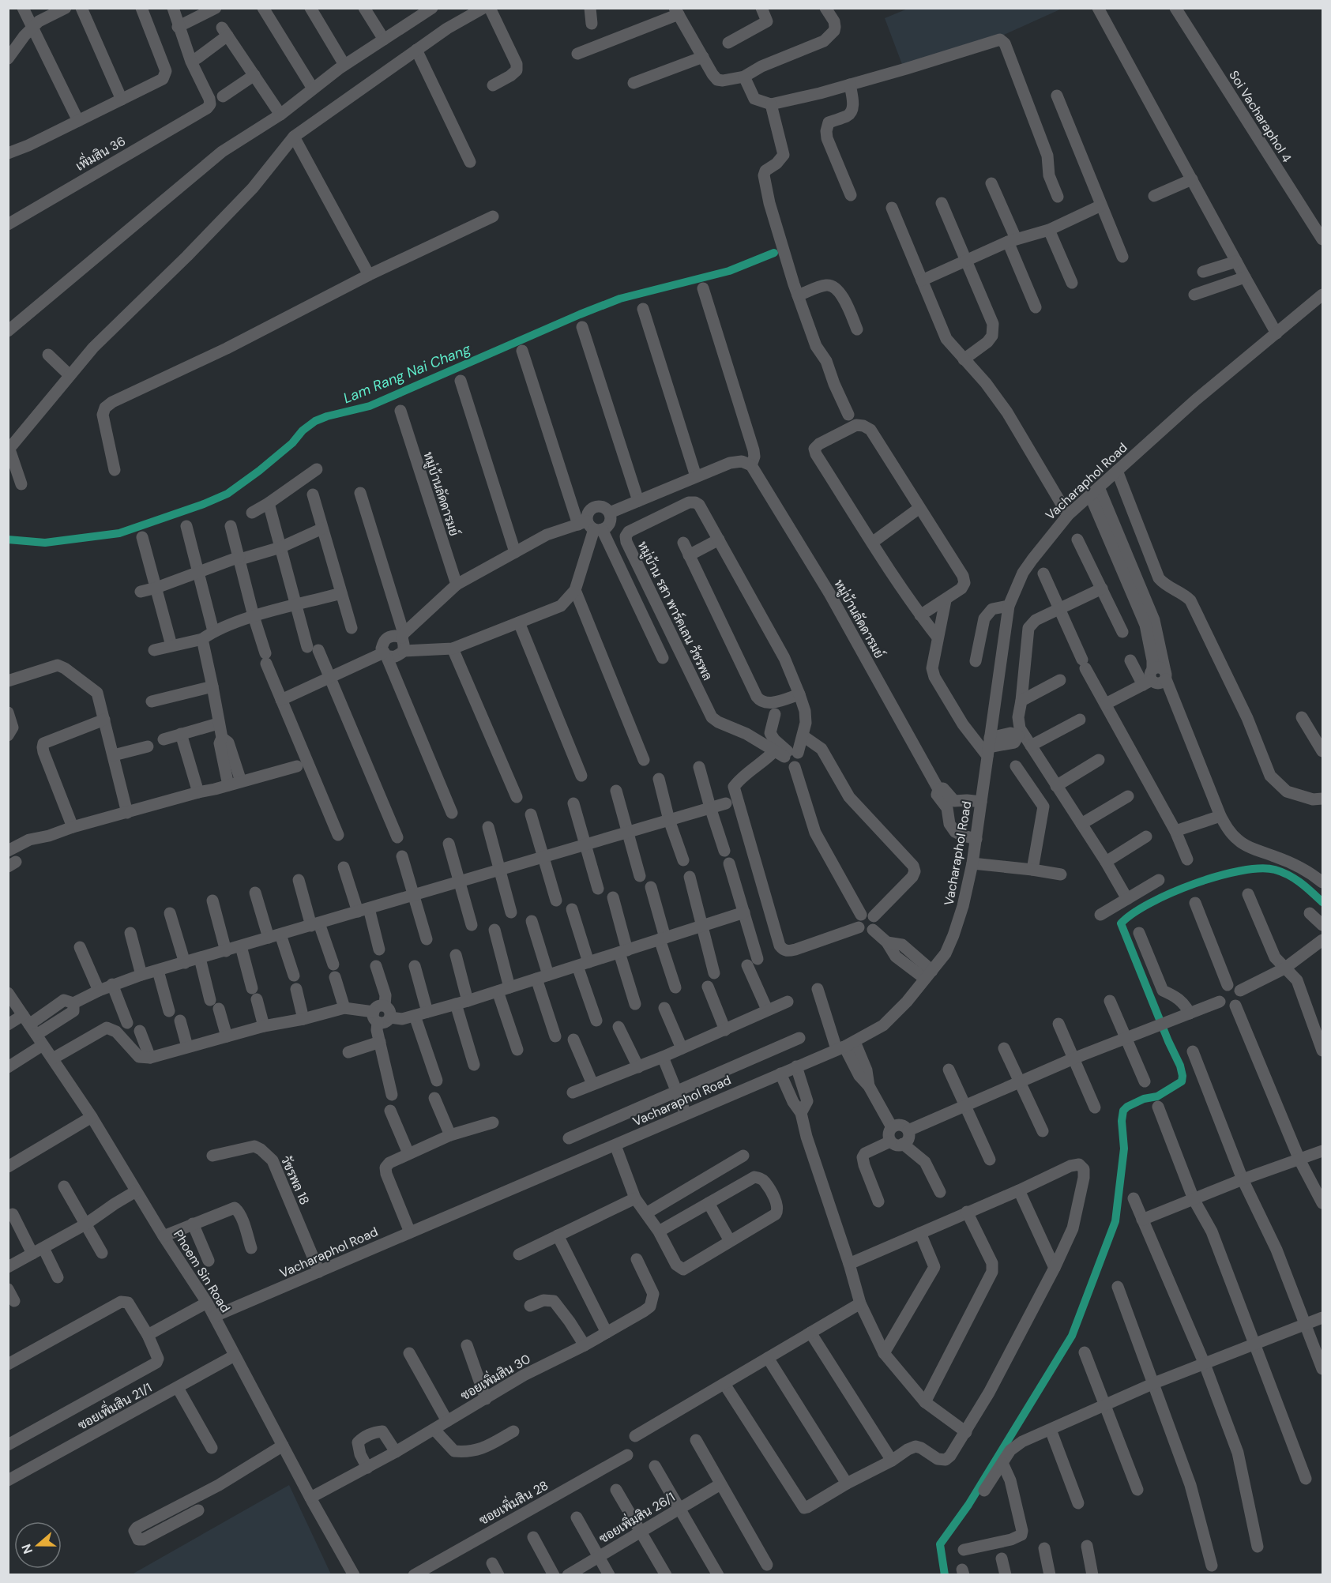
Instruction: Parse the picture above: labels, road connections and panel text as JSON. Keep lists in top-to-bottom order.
{
  "streets": {
    "street": [
      "Soi Vacharaphol 4",
      "เพิ่มสิน 36",
      "Vacharaphol Road",
      "หมู่บ้านลัดดารมย์",
      "หมู่บ้าน รสา พาร์คเลน วัชรพล",
      "วัชรพล 18",
      "Phoem Sin Road",
      "ซอยเพิ่มสิน 30",
      "ซอยเพิ่มสิน 21/1",
      "ซอยเพิ่มสิน 28",
      "ซอยเพิ่มสิน 26/1"
    ]
  },
  "crossings": [
    ["Vacharaphol Road", "หมู่บ้านลัดดารมย์"],
    ["Vacharaphol Road", "วัชรพล 18"],
    ["Vacharaphol Road", "Phoem Sin Road"],
    ["Phoem Sin Road", "ซอยเพิ่มสิน 30"],
    ["Phoem Sin Road", "ซอยเพิ่มสิน 21/1"]
  ],
  "water": ["Lam Rang Nai Chang"],
  "north": "left"
}
